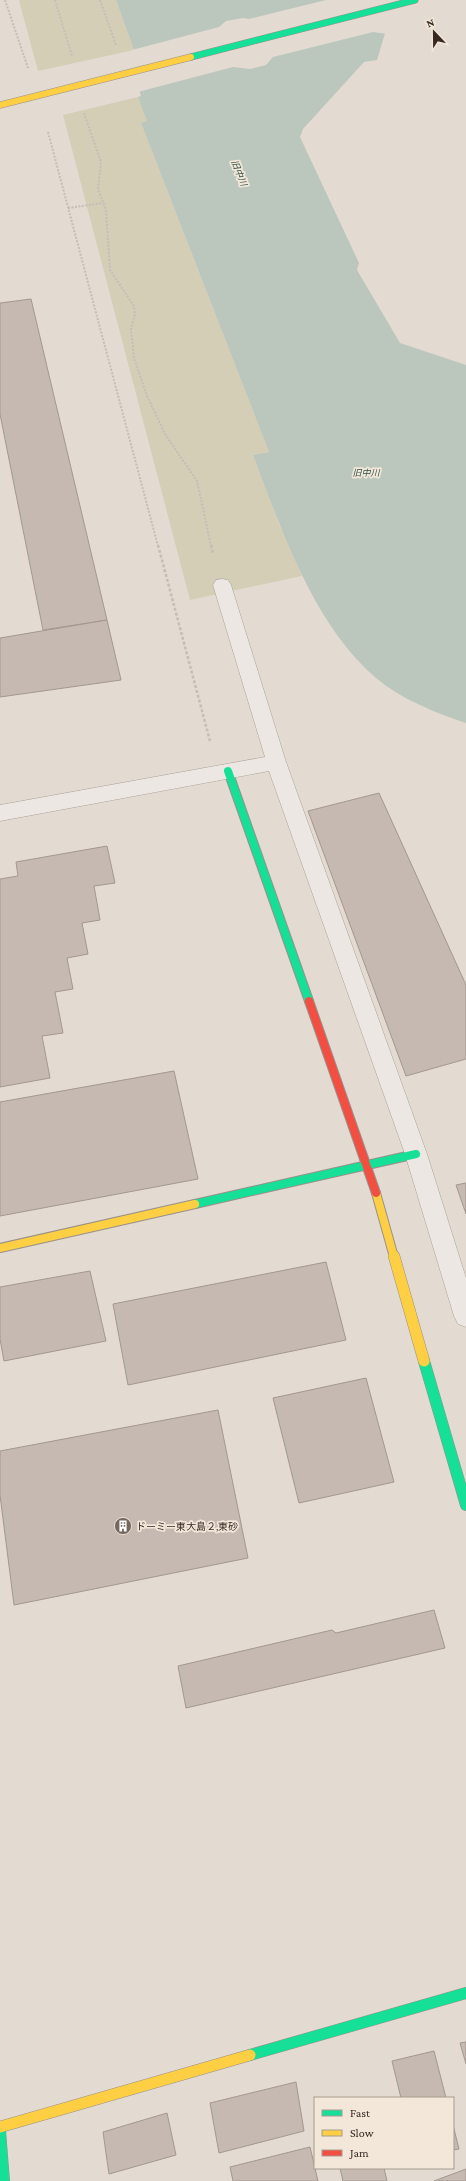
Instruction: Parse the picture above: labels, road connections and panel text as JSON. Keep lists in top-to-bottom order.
{
  "water": ["旧中川"],
  "places": {
    "building": ["ドーミー東大島２,東砂"]
  },
  "legend": ["Fast", "Slow", "Jam"],
  "north": "top"
}
